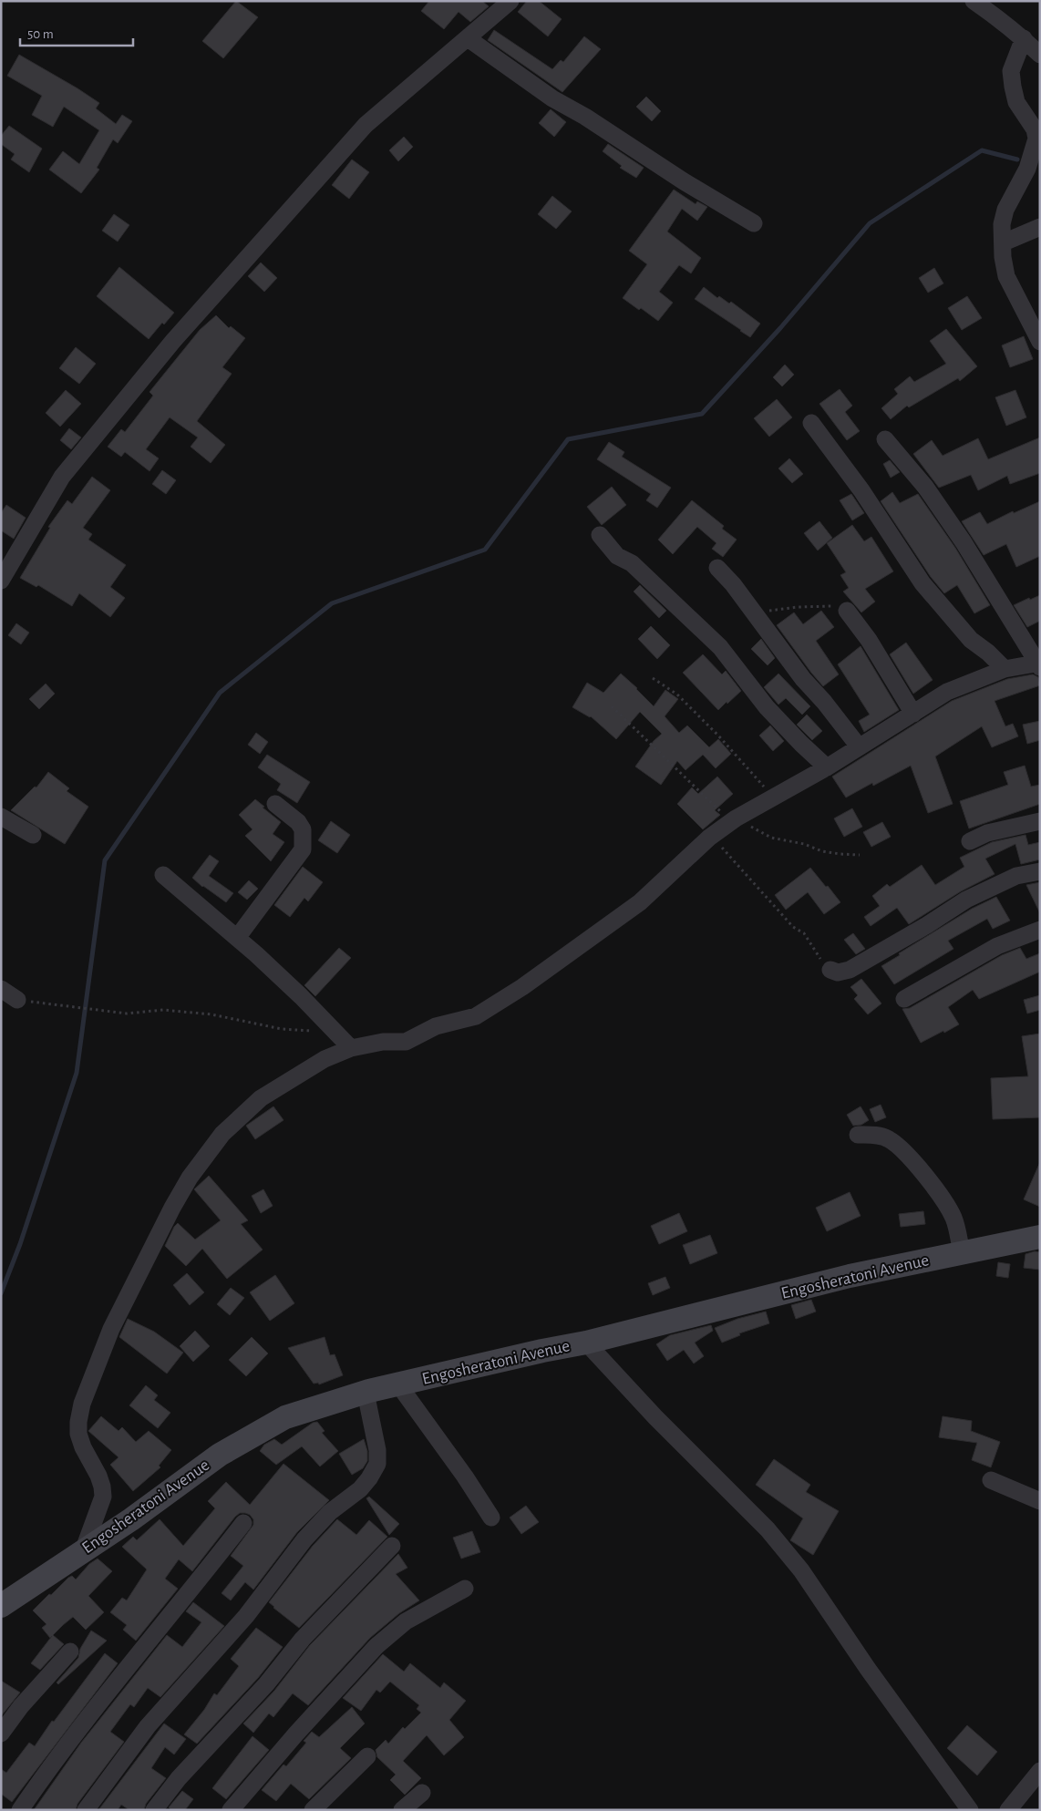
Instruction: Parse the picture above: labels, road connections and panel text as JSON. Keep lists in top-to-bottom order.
{
  "streets": {
    "street": ["Engosheratoni Avenue"]
  },
  "scale_bar": "50 m"
}
